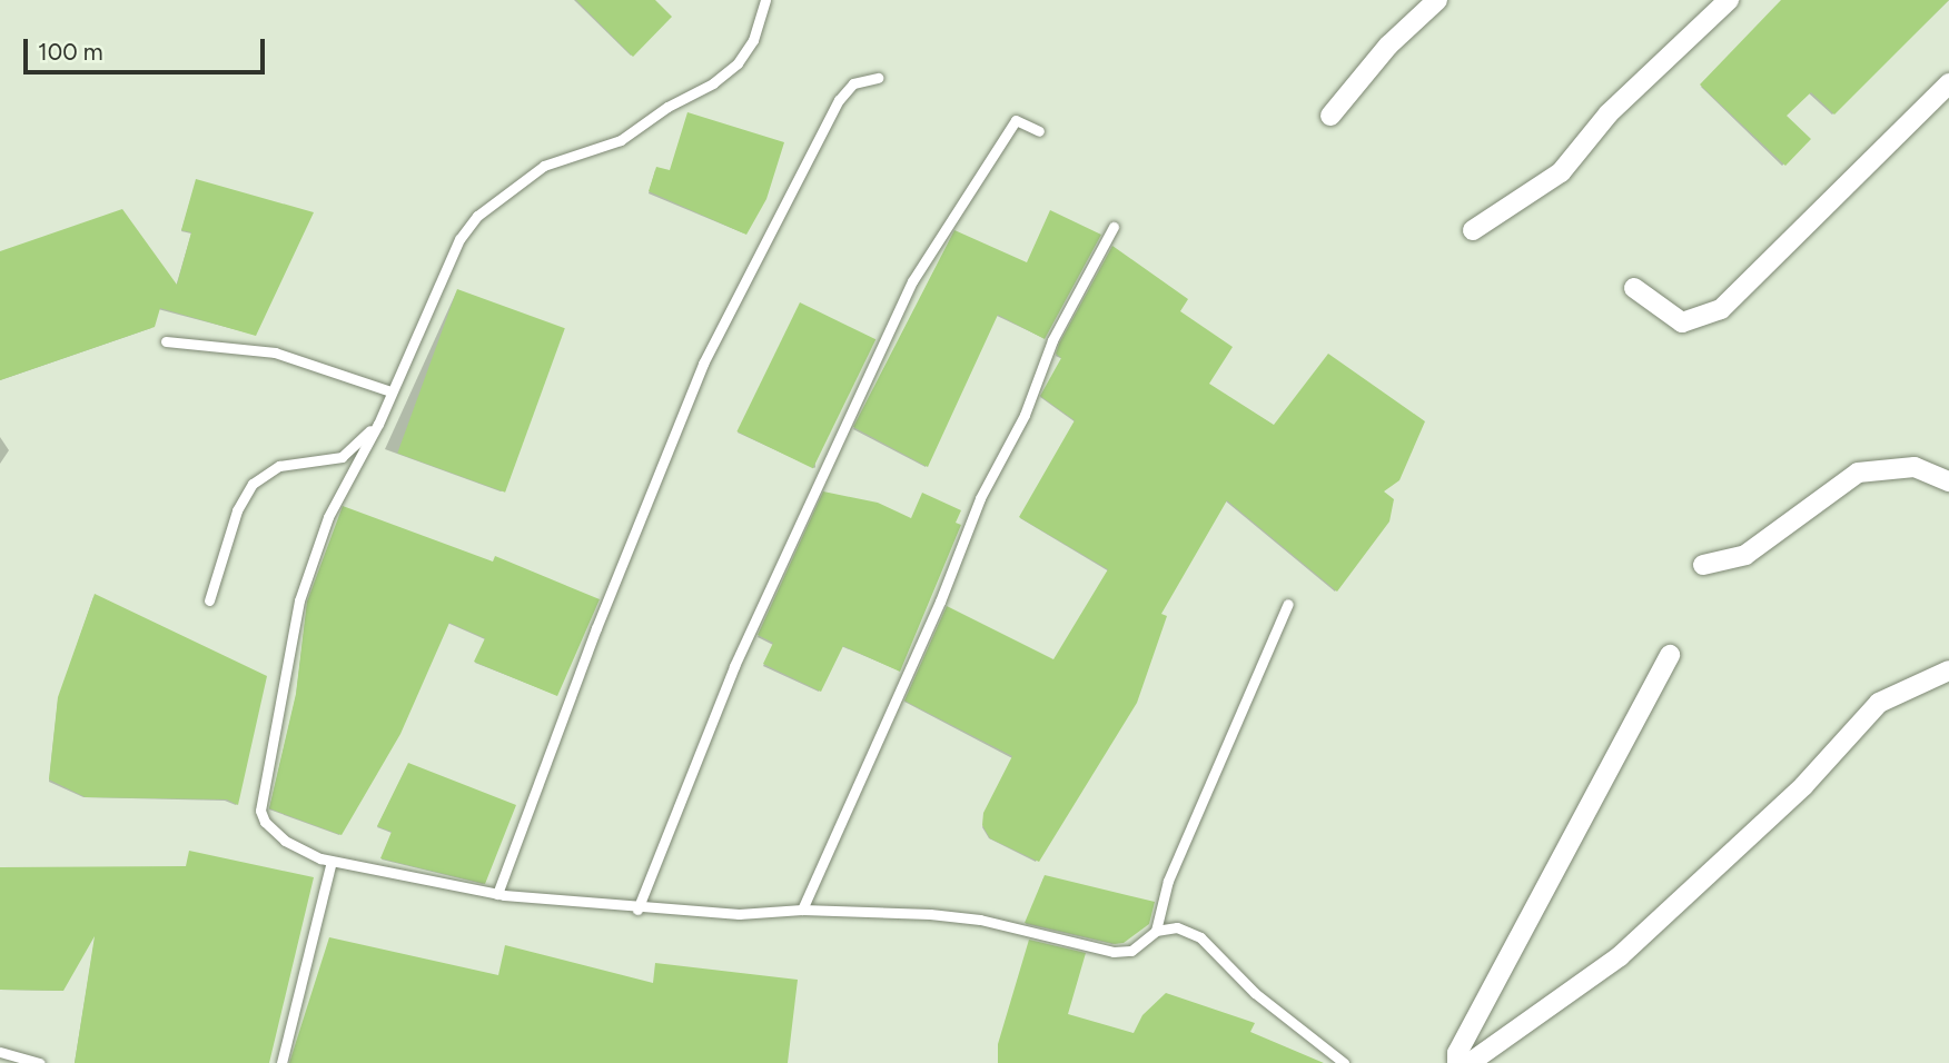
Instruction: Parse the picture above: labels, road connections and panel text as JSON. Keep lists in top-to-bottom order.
{
  "scale_bar": "100 m"
}
